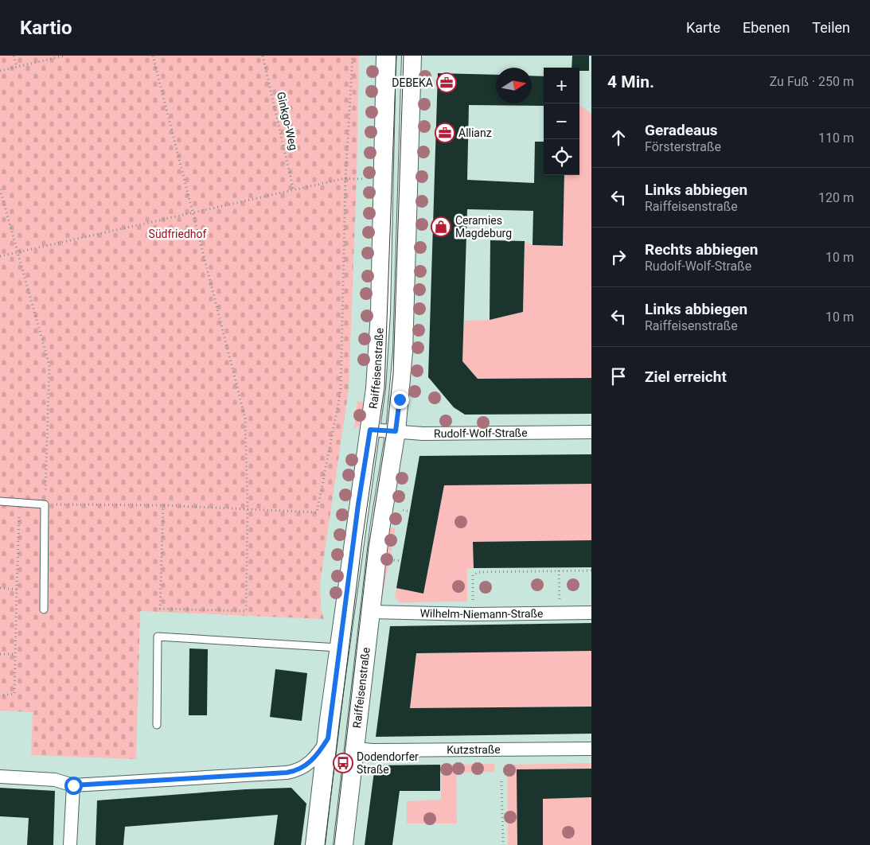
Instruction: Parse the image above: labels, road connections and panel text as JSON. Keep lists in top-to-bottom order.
{
  "streets": {
    "main road": ["Raiffeisenstraße"],
    "street": ["Rudolf-Wolf-Straße", "Wilhelm-Niemann-Straße", "Kutzstraße"],
    "path": ["Ginkgo-Weg"]
  },
  "crossings": [
    ["Raiffeisenstraße", "Rudolf-Wolf-Straße"],
    ["Raiffeisenstraße", "Wilhelm-Niemann-Straße"],
    ["Raiffeisenstraße", "Kutzstraße"]
  ],
  "parks": ["Südfriedhof"],
  "places": {
    "office": ["DEBEKA", "Allianz"],
    "shop": ["Ceramies Magdeburg"],
    "bus stop": ["Dodendorfer Straße"]
  },
  "north": "right",
  "page": {
    "header": "Kartio",
    "nav": ["Karte", "Ebenen", "Teilen"],
    "heading": ["4 Min.", "Zu Fuß · 250 m"],
    "map_buttons": ["+", "−"],
    "list": [
      ["Geradeaus", "Försterstraße", "110 m"],
      ["Links abbiegen", "Raiffeisenstraße", "120 m"],
      ["Rechts abbiegen", "Rudolf-Wolf-Straße", "10 m"],
      ["Links abbiegen", "Raiffeisenstraße", "10 m"],
      "Ziel erreicht"
    ]
  }
}
